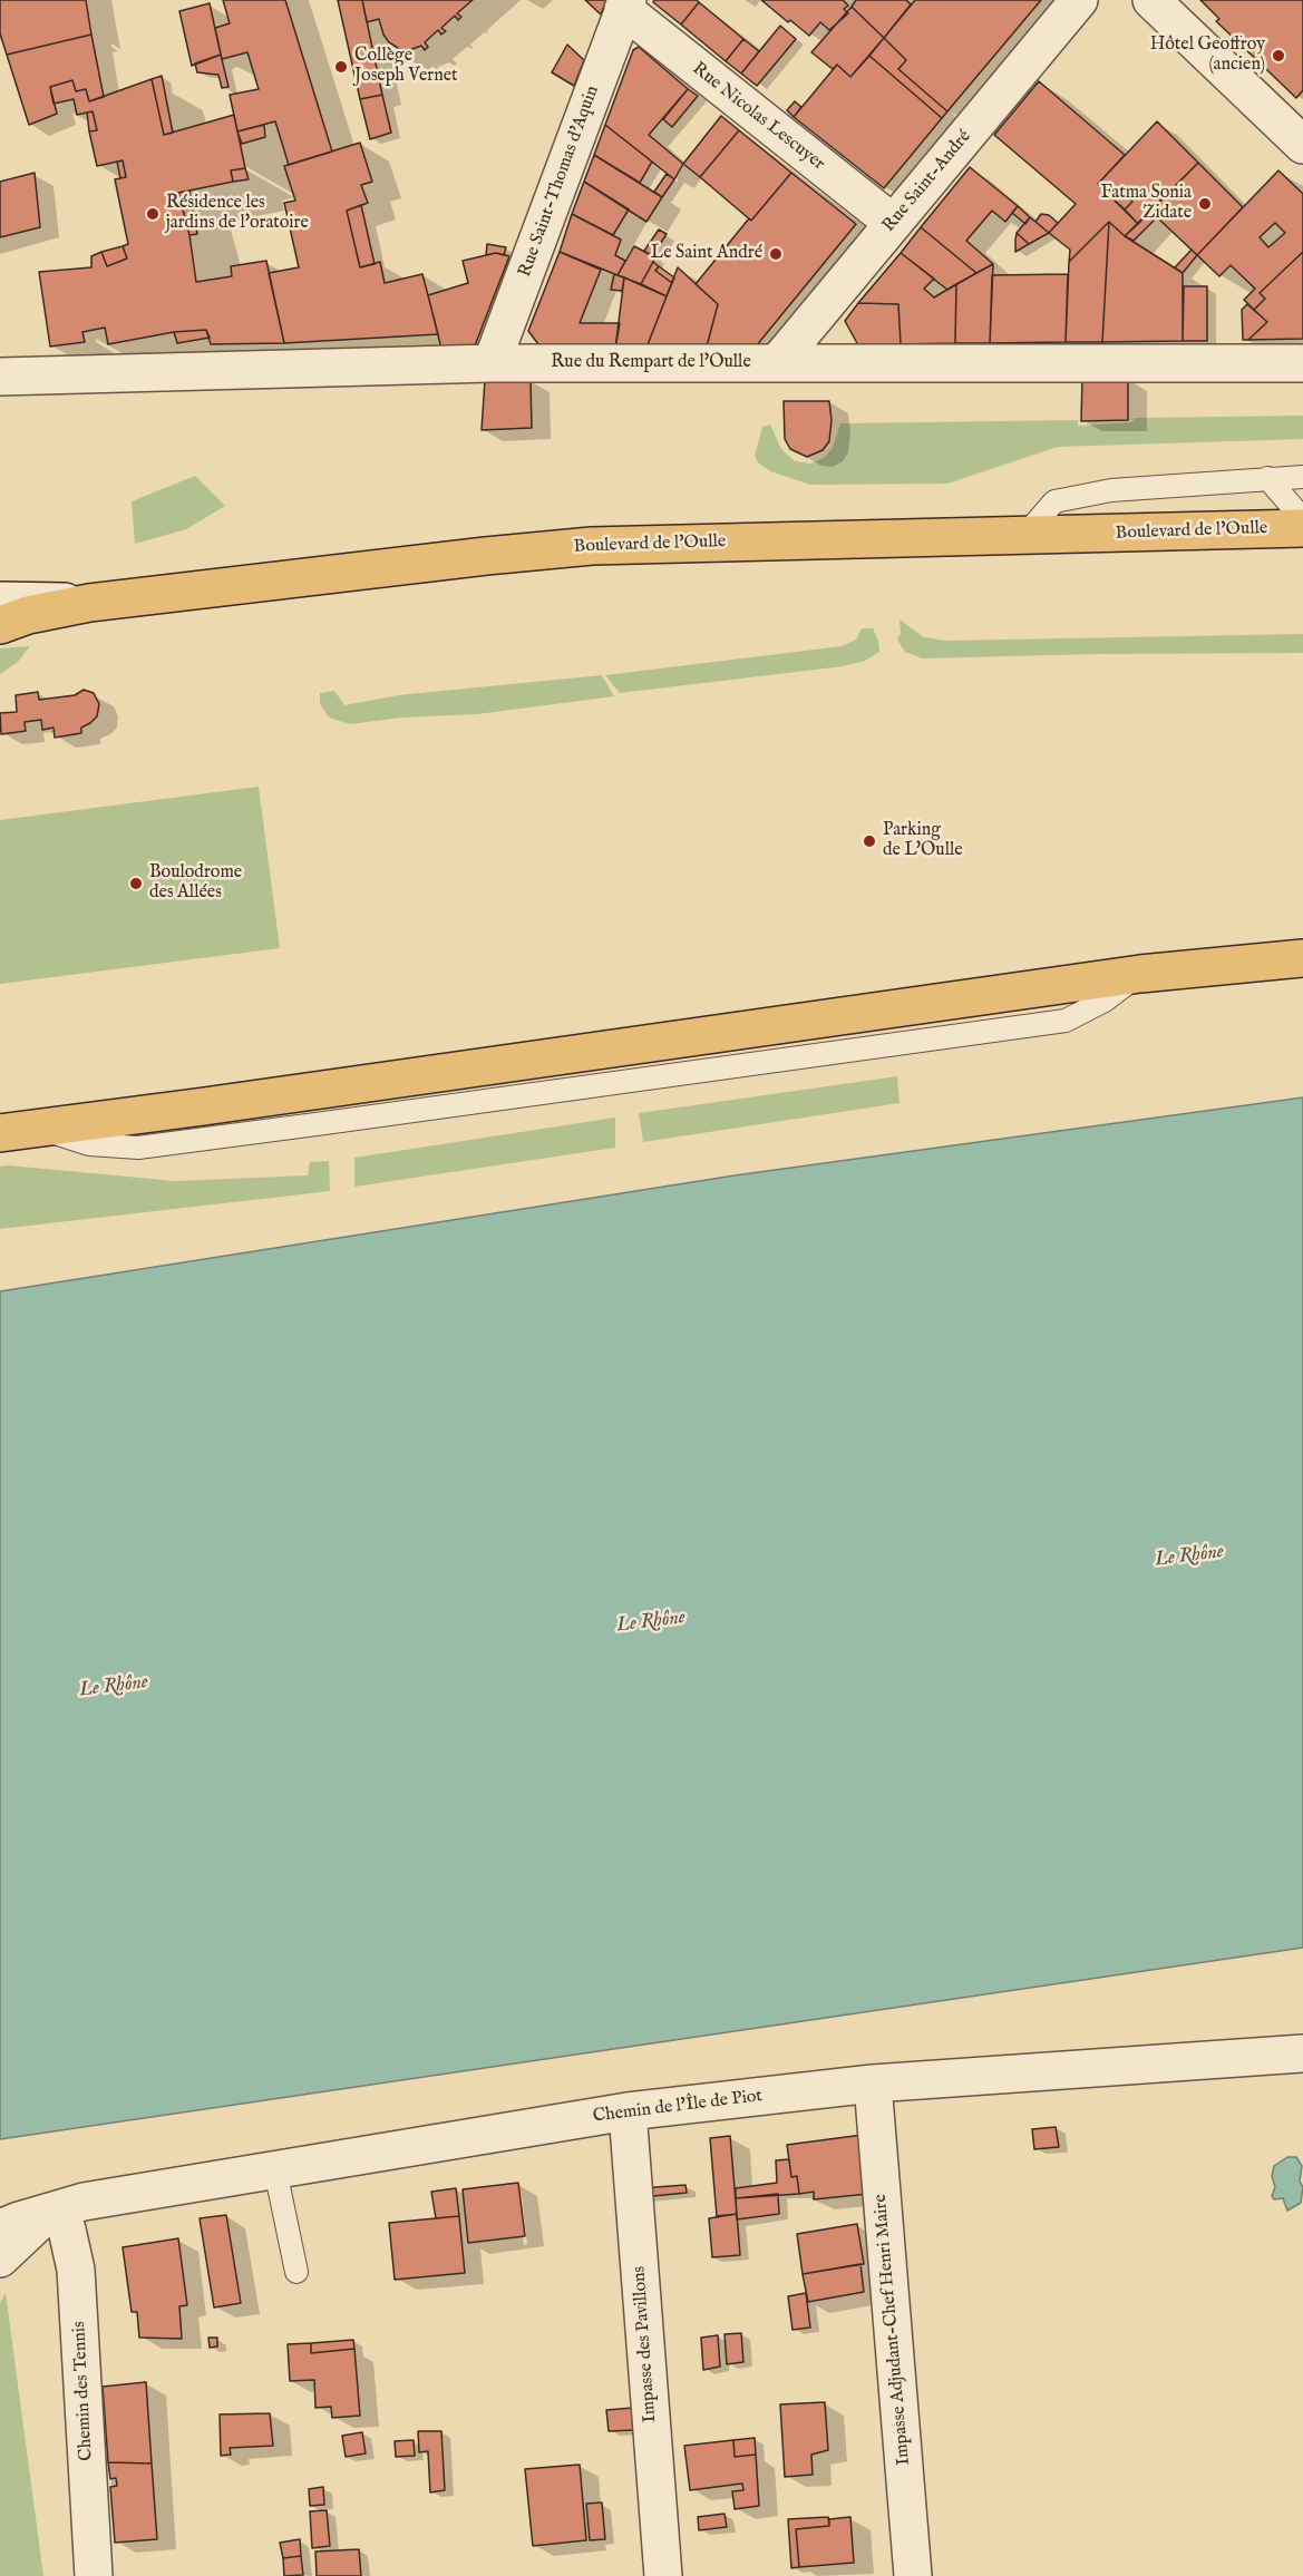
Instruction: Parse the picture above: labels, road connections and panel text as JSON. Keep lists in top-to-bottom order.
{
  "streets": {
    "main road": ["Boulevard de l'Oulle"],
    "street": [
      "Rue Nicolas Lescuyer",
      "Rue Saint-Thomas d'Aquin",
      "Rue Saint-André",
      "Rue du Rempart de l'Oulle",
      "Chemin de l'Île de Piot",
      "Impasse Adjudant-Chef Henri Maire",
      "Impasse des Pavillons",
      "Chemin des Tennis"
    ]
  },
  "crossings": [
    ["Rue Nicolas Lescuyer", "Rue Saint-Thomas d'Aquin"],
    ["Rue Nicolas Lescuyer", "Rue Saint-André"],
    ["Rue Saint-Thomas d'Aquin", "Rue du Rempart de l'Oulle"],
    ["Rue Saint-André", "Rue du Rempart de l'Oulle"],
    ["Chemin de l'Île de Piot", "Impasse Adjudant-Chef Henri Maire"],
    ["Chemin de l'Île de Piot", "Impasse des Pavillons"],
    ["Chemin de l'Île de Piot", "Chemin des Tennis"]
  ],
  "water": ["Le Rhône"],
  "places": [
    "Hôtel Geoffroy (ancien)",
    "Collège Joseph Vernet",
    "Fatma Sonia Zidate",
    "Résidence les jardins de l'oratoire",
    "Le Saint André",
    "Parking de L'Oulle",
    "Boulodrome des Allées"
  ]
}
